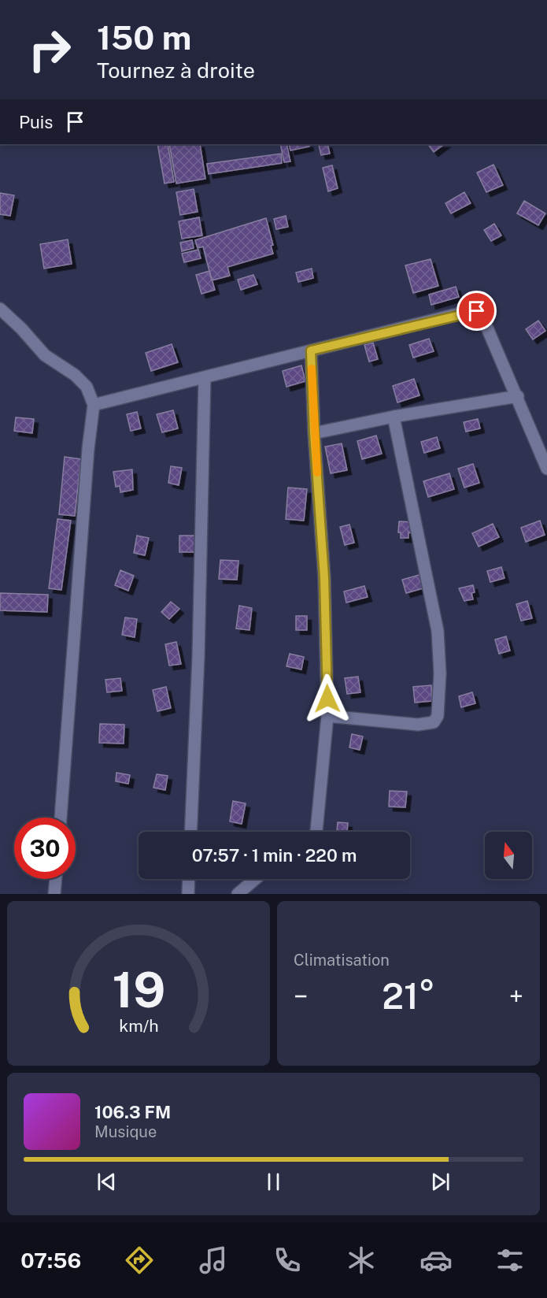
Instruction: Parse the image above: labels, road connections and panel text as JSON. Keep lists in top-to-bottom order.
{
  "north": "top",
  "page": {
    "turn": ["150 m", "Tournez à droite"],
    "then": "Puis",
    "limit": "30",
    "trip": "07:57 · 1 min · 220 m",
    "tile": "Climatisation",
    "heat": ["−", "21°", "+"],
    "song": ["106.3 FM", "Musique"],
    "tabs": "07:56",
    "gauge": ["19", "km/h"]
  }
}
